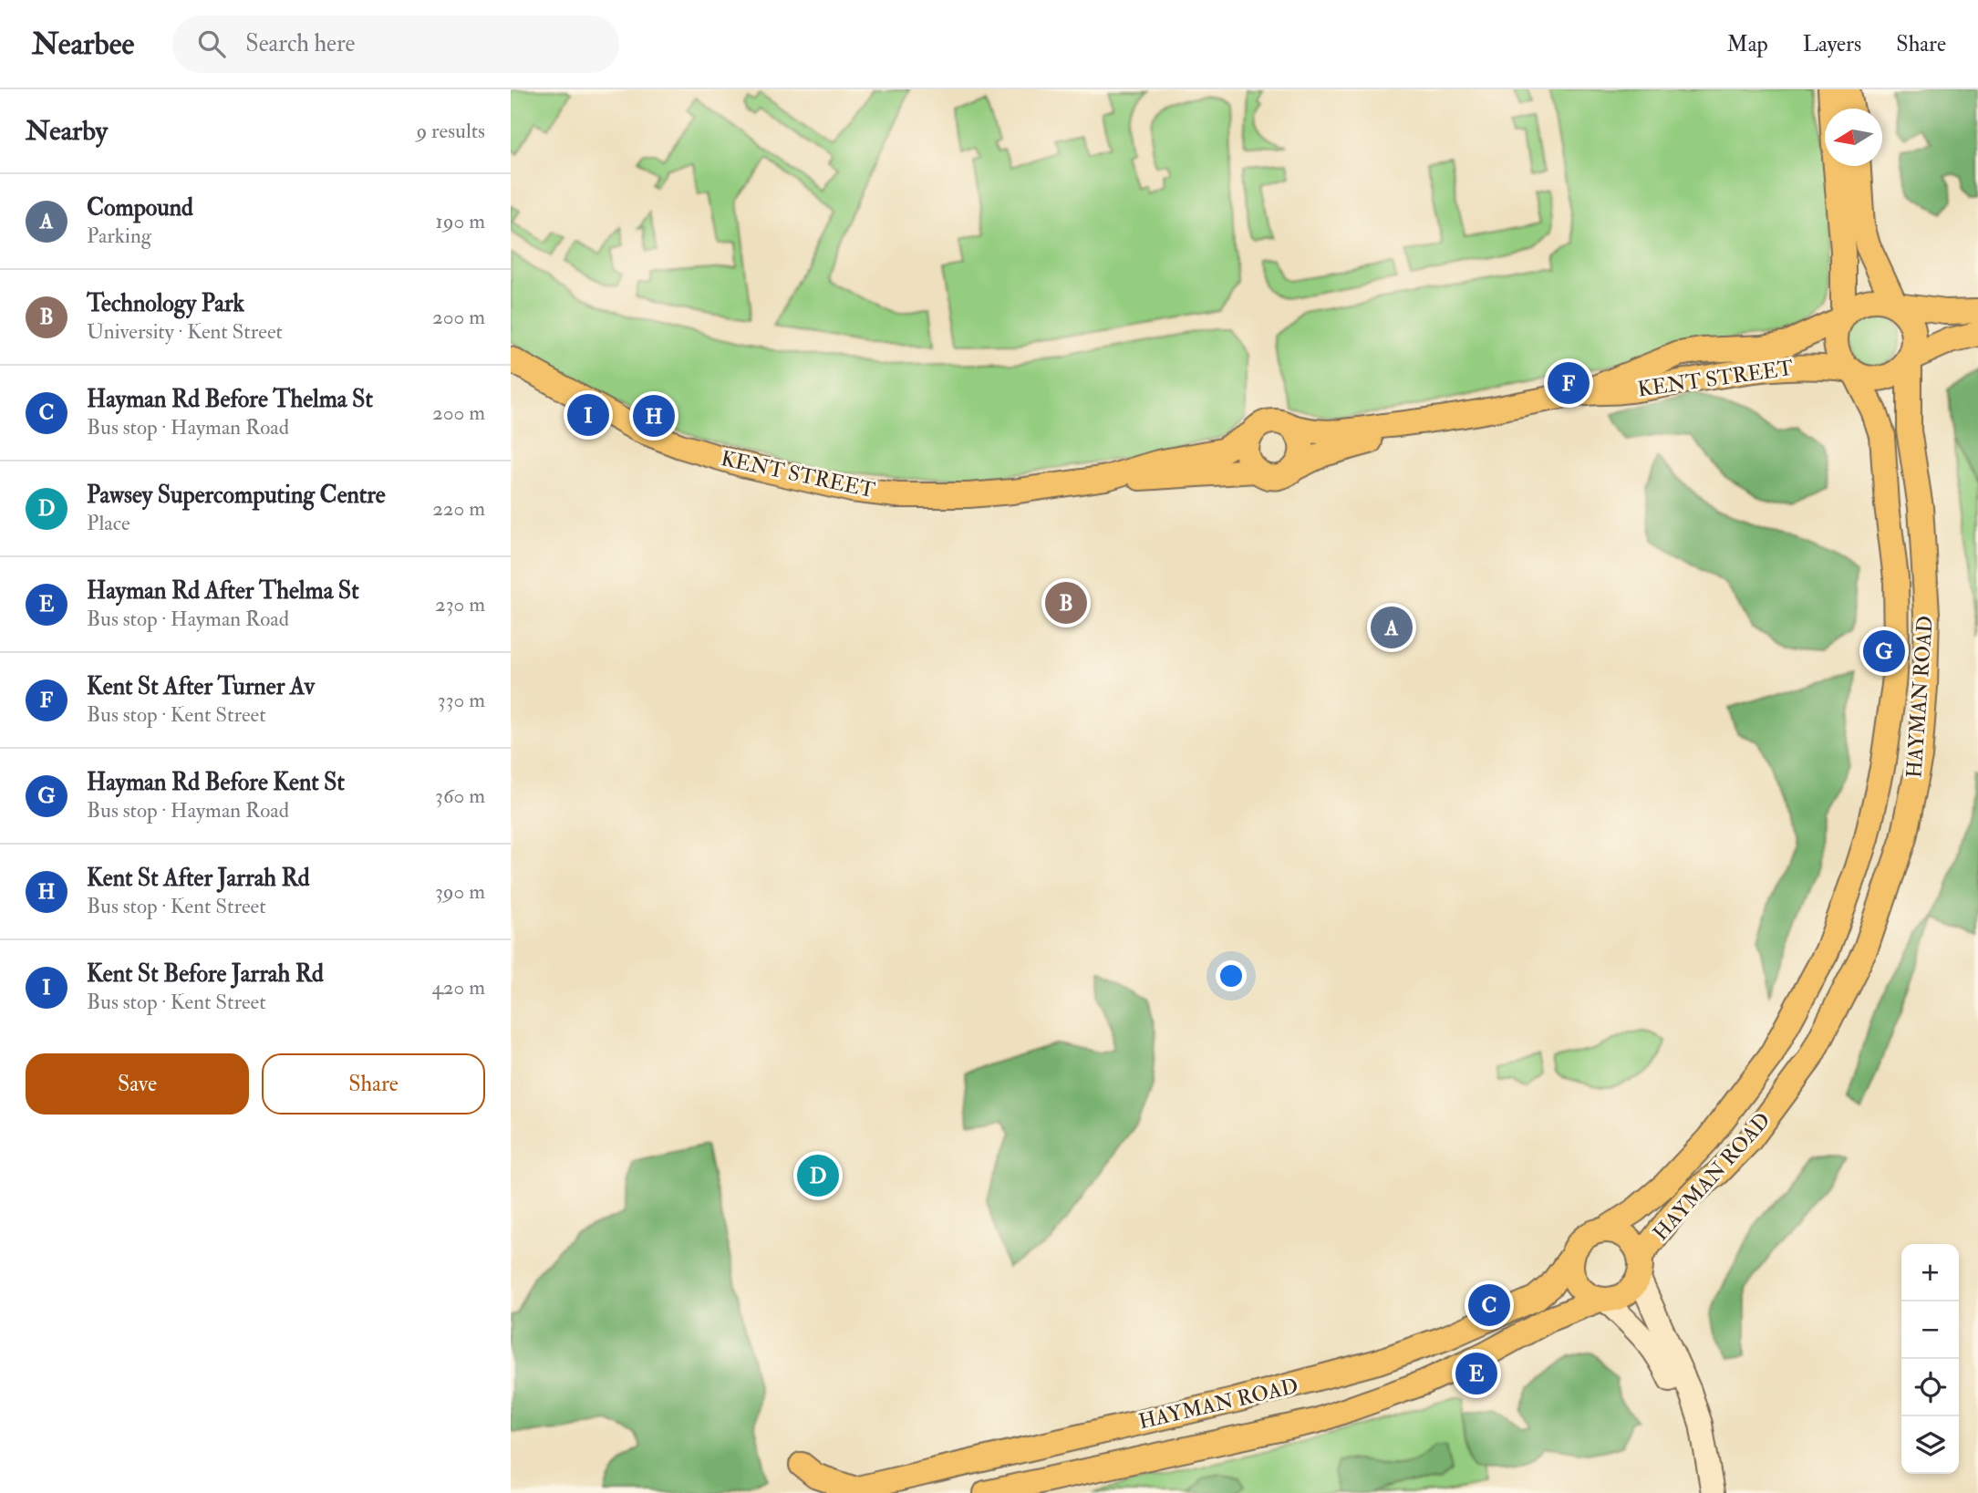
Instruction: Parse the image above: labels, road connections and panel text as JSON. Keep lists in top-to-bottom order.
{
  "streets": {
    "main road": ["KENT STREET", "HAYMAN ROAD"]
  },
  "crossings": [
    ["KENT STREET", "HAYMAN ROAD"]
  ],
  "north": "left",
  "page": {
    "header": "Nearbee",
    "search": "Search here",
    "nav": ["Map", "Layers", "Share"],
    "heading": ["Nearby", "9 results"],
    "list": [
      {
        "mark": "A",
        "name": "Compound",
        "note": "Parking",
        "value": "190 m"
      },
      {
        "mark": "B",
        "name": "Technology Park",
        "note": "University · Kent Street",
        "value": "200 m"
      },
      {
        "mark": "C",
        "name": "Hayman Rd Before Thelma St",
        "note": "Bus stop · Hayman Road",
        "value": "200 m"
      },
      {
        "mark": "D",
        "name": "Pawsey Supercomputing Centre",
        "note": "Place",
        "value": "220 m"
      },
      {
        "mark": "E",
        "name": "Hayman Rd After Thelma St",
        "note": "Bus stop · Hayman Road",
        "value": "230 m"
      },
      {
        "mark": "F",
        "name": "Kent St After Turner Av",
        "note": "Bus stop · Kent Street",
        "value": "330 m"
      },
      {
        "mark": "G",
        "name": "Hayman Rd Before Kent St",
        "note": "Bus stop · Hayman Road",
        "value": "360 m"
      },
      {
        "mark": "H",
        "name": "Kent St After Jarrah Rd",
        "note": "Bus stop · Kent Street",
        "value": "390 m"
      },
      {
        "mark": "I",
        "name": "Kent St Before Jarrah Rd",
        "note": "Bus stop · Kent Street",
        "value": "420 m"
      }
    ],
    "pins": [
      "F",
      "I",
      "H",
      "B",
      "A",
      "G",
      "D",
      "C",
      "E"
    ],
    "buttons": ["Save", "Share"],
    "map_buttons": ["+", "−"]
  }
}
